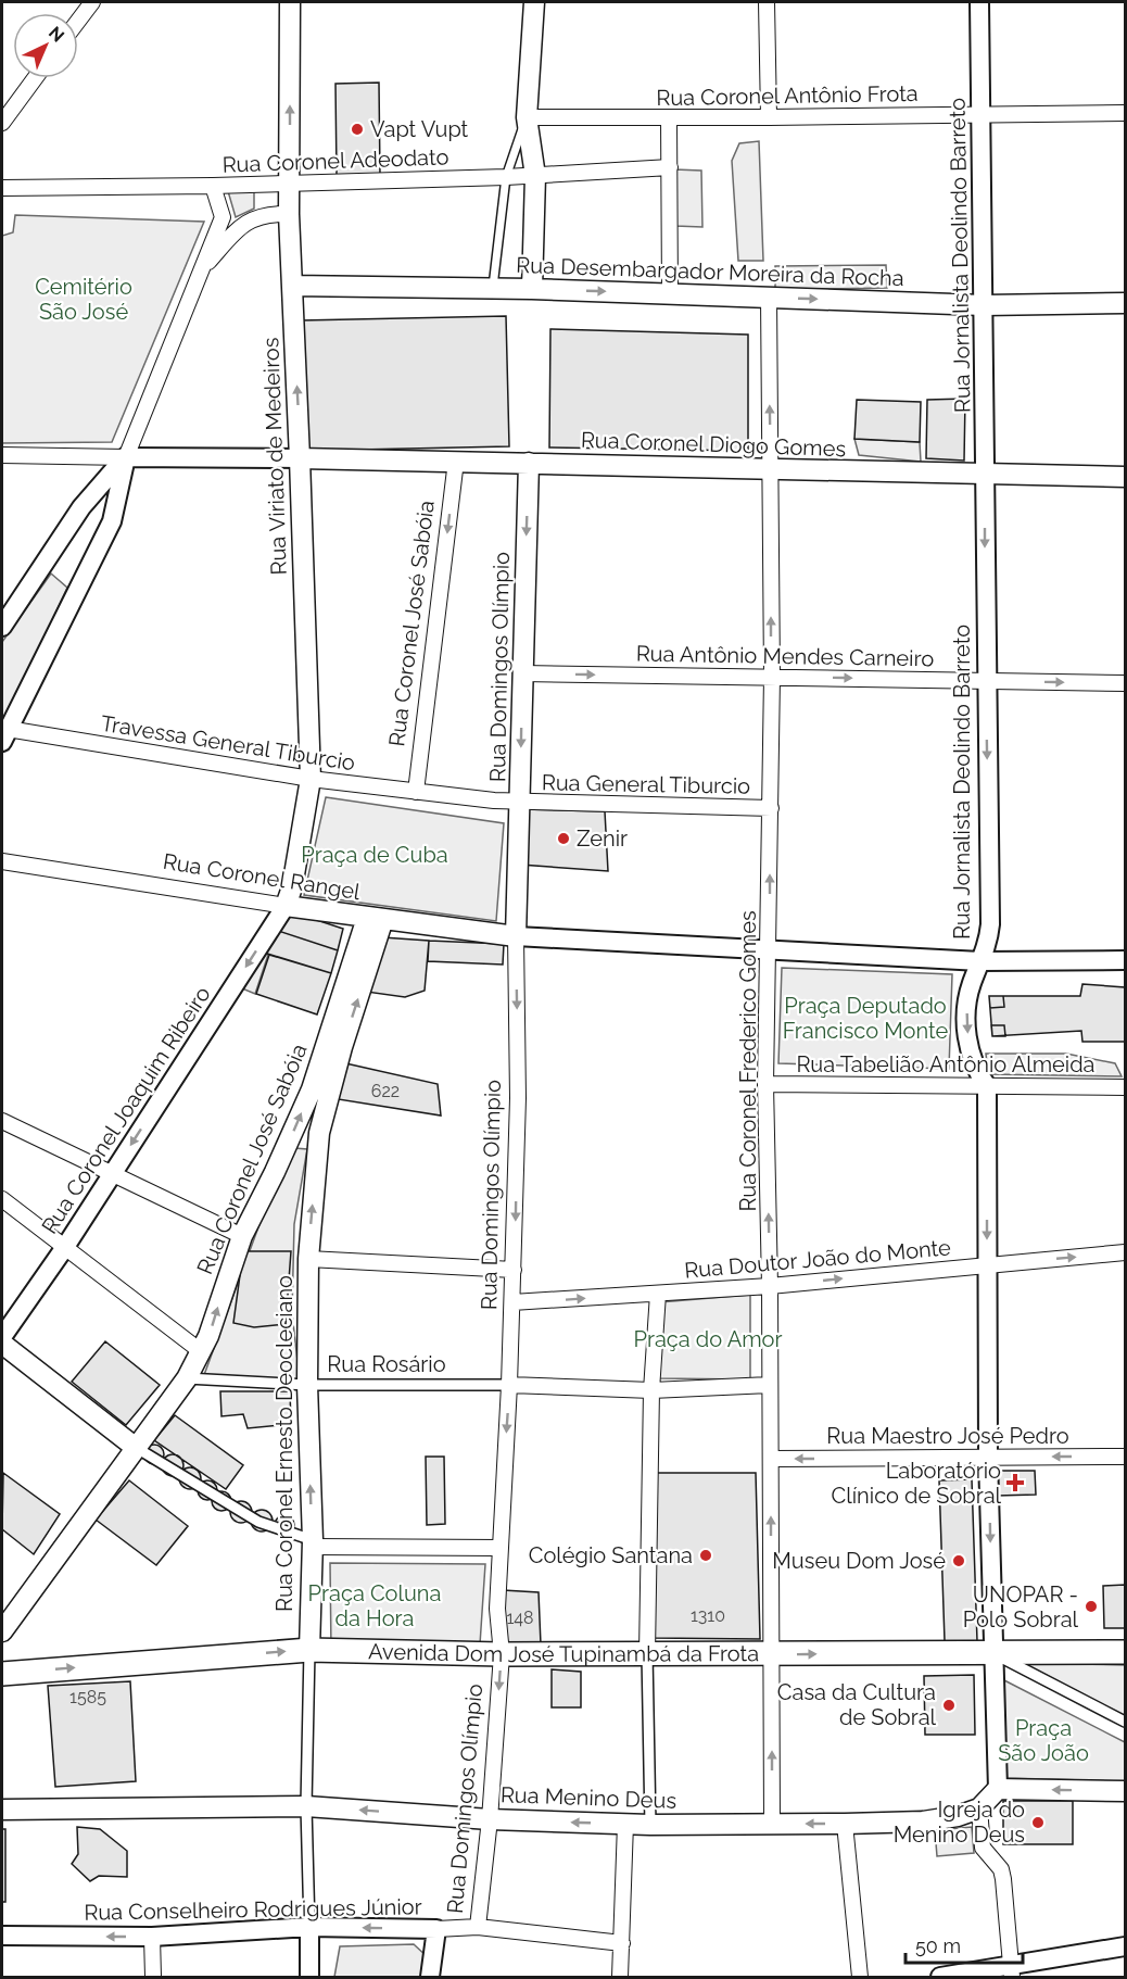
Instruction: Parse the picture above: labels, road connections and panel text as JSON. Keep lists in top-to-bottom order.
{
  "streets": {
    "main road": [
      "Rua Desembargador Moreira da Rocha",
      "Rua Coronel Diogo Gomes",
      "Rua Viriato de Medeiros",
      "Rua Coronel José Sabóia",
      "Rua Domingos Olímpio",
      "Rua Coronel Rangel",
      "Rua Coronel Ernesto Deocleciano",
      "Avenida Dom José Tupinambá da Frota",
      "Rua Menino Deus"
    ],
    "street": [
      "Rua Coronel Antônio Frota",
      "Rua Coronel Adeodato",
      "Rua Jornalista Deolindo Barreto",
      "Rua Antônio Mendes Carneiro",
      "Travessa General Tiburcio",
      "Rua General Tiburcio",
      "Rua Coronel Frederico Gomes",
      "Rua Tabelião Antônio Almeida",
      "Rua Coronel Joaquim Ribeiro",
      "Rua Doutor João do Monte",
      "Rua Rosário",
      "Rua Maestro José Pedro",
      "Rua Conselheiro Rodrigues Júnior"
    ]
  },
  "crossings": [
    ["Rua Coronel Antônio Frota", "Rua Jornalista Deolindo Barreto"],
    ["Rua Coronel Adeodato", "Rua Viriato de Medeiros"],
    ["Rua Jornalista Deolindo Barreto", "Rua Desembargador Moreira da Rocha"],
    ["Rua Jornalista Deolindo Barreto", "Rua Coronel Diogo Gomes"],
    ["Rua Jornalista Deolindo Barreto", "Rua Antônio Mendes Carneiro"],
    ["Rua Jornalista Deolindo Barreto", "Rua Tabelião Antônio Almeida"],
    ["Rua Jornalista Deolindo Barreto", "Rua Doutor João do Monte"],
    ["Rua Jornalista Deolindo Barreto", "Rua Maestro José Pedro"],
    ["Rua Jornalista Deolindo Barreto", "Avenida Dom José Tupinambá da Frota"],
    ["Rua Desembargador Moreira da Rocha", "Rua Viriato de Medeiros"],
    ["Rua Desembargador Moreira da Rocha", "Rua Coronel Frederico Gomes"],
    ["Rua Coronel Diogo Gomes", "Rua Viriato de Medeiros"],
    ["Rua Coronel Diogo Gomes", "Rua Coronel José Sabóia"],
    ["Rua Coronel Diogo Gomes", "Rua Domingos Olímpio"],
    ["Rua Coronel Diogo Gomes", "Rua Coronel Frederico Gomes"],
    ["Rua Viriato de Medeiros", "Travessa General Tiburcio"],
    ["Rua Viriato de Medeiros", "Rua Coronel Rangel"],
    ["Rua Viriato de Medeiros", "Rua Coronel Joaquim Ribeiro"],
    ["Rua Coronel José Sabóia", "Travessa General Tiburcio"],
    ["Rua Coronel José Sabóia", "Rua Coronel Rangel"],
    ["Rua Coronel José Sabóia", "Rua Rosário"],
    ["Rua Coronel José Sabóia", "Rua Coronel Ernesto Deocleciano"],
    ["Rua Antônio Mendes Carneiro", "Rua Domingos Olímpio"],
    ["Rua Antônio Mendes Carneiro", "Rua Coronel Frederico Gomes"],
    ["Rua Domingos Olímpio", "Travessa General Tiburcio"],
    ["Rua Domingos Olímpio", "Rua General Tiburcio"],
    ["Rua Domingos Olímpio", "Rua Coronel Rangel"],
    ["Rua Domingos Olímpio", "Rua Doutor João do Monte"],
    ["Rua Domingos Olímpio", "Rua Rosário"],
    ["Rua Domingos Olímpio", "Avenida Dom José Tupinambá da Frota"],
    ["Rua Domingos Olímpio", "Rua Menino Deus"],
    ["Rua Domingos Olímpio", "Rua Conselheiro Rodrigues Júnior"],
    ["Travessa General Tiburcio", "Rua General Tiburcio"],
    ["Rua General Tiburcio", "Rua Coronel Frederico Gomes"],
    ["Rua Coronel Rangel", "Rua Coronel Joaquim Ribeiro"],
    ["Rua Coronel Rangel", "Rua Coronel Ernesto Deocleciano"],
    ["Rua Coronel Frederico Gomes", "Rua Tabelião Antônio Almeida"],
    ["Rua Coronel Frederico Gomes", "Rua Doutor João do Monte"],
    ["Rua Coronel Frederico Gomes", "Rua Maestro José Pedro"],
    ["Rua Coronel Frederico Gomes", "Avenida Dom José Tupinambá da Frota"],
    ["Rua Coronel Frederico Gomes", "Rua Menino Deus"],
    ["Rua Rosário", "Rua Coronel Ernesto Deocleciano"],
    ["Rua Coronel Ernesto Deocleciano", "Avenida Dom José Tupinambá da Frota"],
    ["Rua Coronel Ernesto Deocleciano", "Rua Menino Deus"],
    ["Rua Coronel Ernesto Deocleciano", "Rua Conselheiro Rodrigues Júnior"]
  ],
  "one_way": [
    "Rua Jornalista Deolindo Barreto",
    "Rua Desembargador Moreira da Rocha",
    "Rua Viriato de Medeiros",
    "Rua Antônio Mendes Carneiro",
    "Rua Domingos Olímpio",
    "Rua Coronel Joaquim Ribeiro",
    "Rua Doutor João do Monte",
    "Rua Maestro José Pedro",
    "Rua Coronel Ernesto Deocleciano",
    "Avenida Dom José Tupinambá da Frota",
    "Rua Menino Deus",
    "Rua Conselheiro Rodrigues Júnior"
  ],
  "parks": [
    "Cemitério São José",
    "Praça de Cuba",
    "Praça Deputado Francisco Monte",
    "Praça do Amor",
    "Praça Coluna da Hora",
    "Praça São João"
  ],
  "places": {
    "other": [
      "Vapt Vupt",
      "Zenir",
      "Colégio Santana",
      "Museu Dom José",
      "UNOPAR - Polo Sobral",
      "Casa da Cultura de Sobral",
      "Igreja do Menino Deus"
    ],
    "health": ["Laboratório Clínico de Sobral"]
  },
  "house_numbers": [
    "622",
    "1310",
    "148",
    "1585"
  ],
  "scale_bar": "50 m",
  "north": "top right"
}
